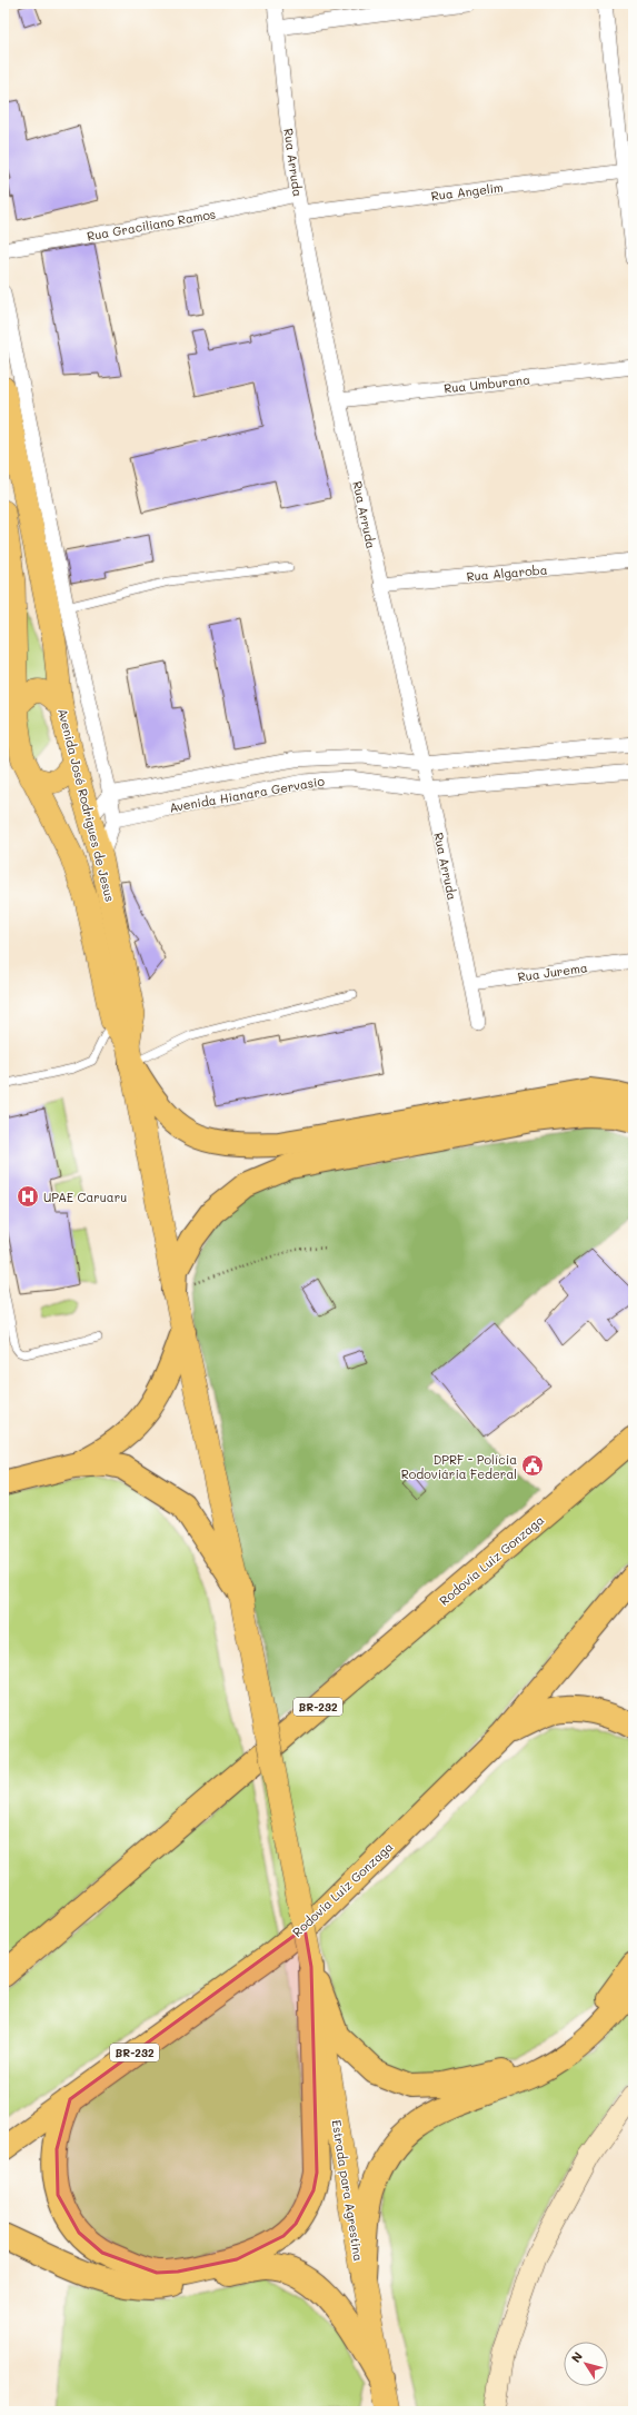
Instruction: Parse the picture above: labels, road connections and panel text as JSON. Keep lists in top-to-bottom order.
{
  "streets": {
    "highway": ["Rodovia Luiz Gonzaga", "BR-232"],
    "main road": ["Avenida José Rodrigues de Jesus", "Estrada para Agrestina"],
    "street": [
      "Rua Arruda",
      "Rua Angelim",
      "Rua Graciliano Ramos",
      "Rua Umburana",
      "Rua Algaroba",
      "Avenida Hianara Gervasio",
      "Rua Jurema"
    ]
  },
  "crossings": [
    ["Rua Arruda", "Rua Angelim"],
    ["Rua Arruda", "Rua Graciliano Ramos"],
    ["Rua Arruda", "Rua Umburana"],
    ["Rua Arruda", "Rua Algaroba"],
    ["Rua Arruda", "Avenida Hianara Gervasio"],
    ["Rua Arruda", "Rua Jurema"],
    ["Avenida José Rodrigues de Jesus", "Estrada para Agrestina"]
  ],
  "places": {
    "hospital": ["UPAE Caruaru"],
    "public building": ["DPRF - Polícia Rodoviária Federal"]
  },
  "north": "top left"
}
